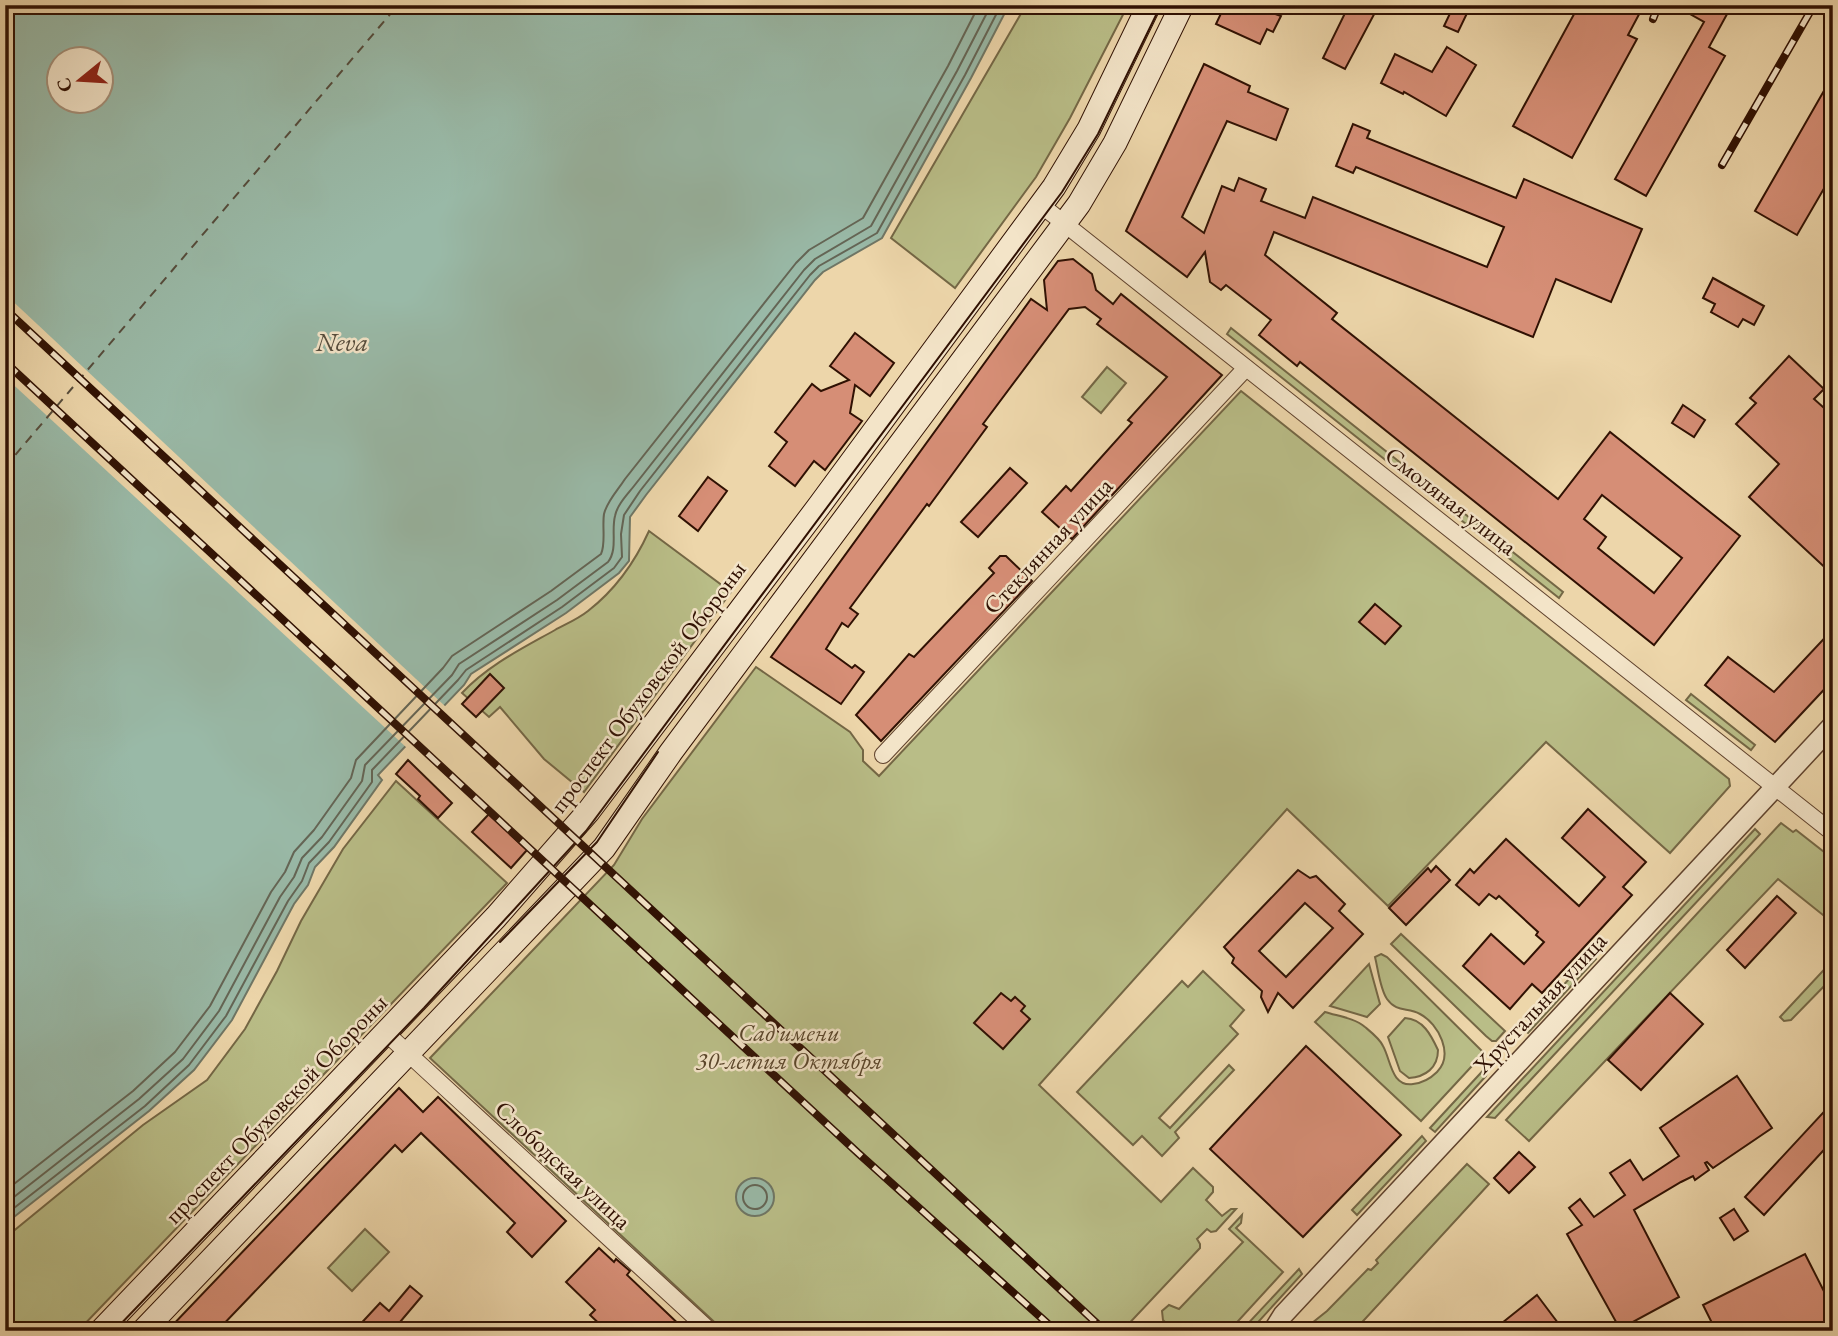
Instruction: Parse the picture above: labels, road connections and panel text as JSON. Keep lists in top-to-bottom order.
{
  "streets": {
    "main road": ["проспект Обуховской Обороны"],
    "street": [
      "Смоляная улица",
      "Стеклянная улица",
      "Хрустальная улица",
      "Слободская улица"
    ]
  },
  "crossings": [
    ["Смоляная улица", "Стеклянная улица"],
    ["Смоляная улица", "проспект Обуховской Обороны"],
    ["Смоляная улица", "Хрустальная улица"],
    ["проспект Обуховской Обороны", "Слободская улица"]
  ],
  "water": ["Neva"],
  "parks": ["Сад имени 30-летия Октября"],
  "north": "left"
}
